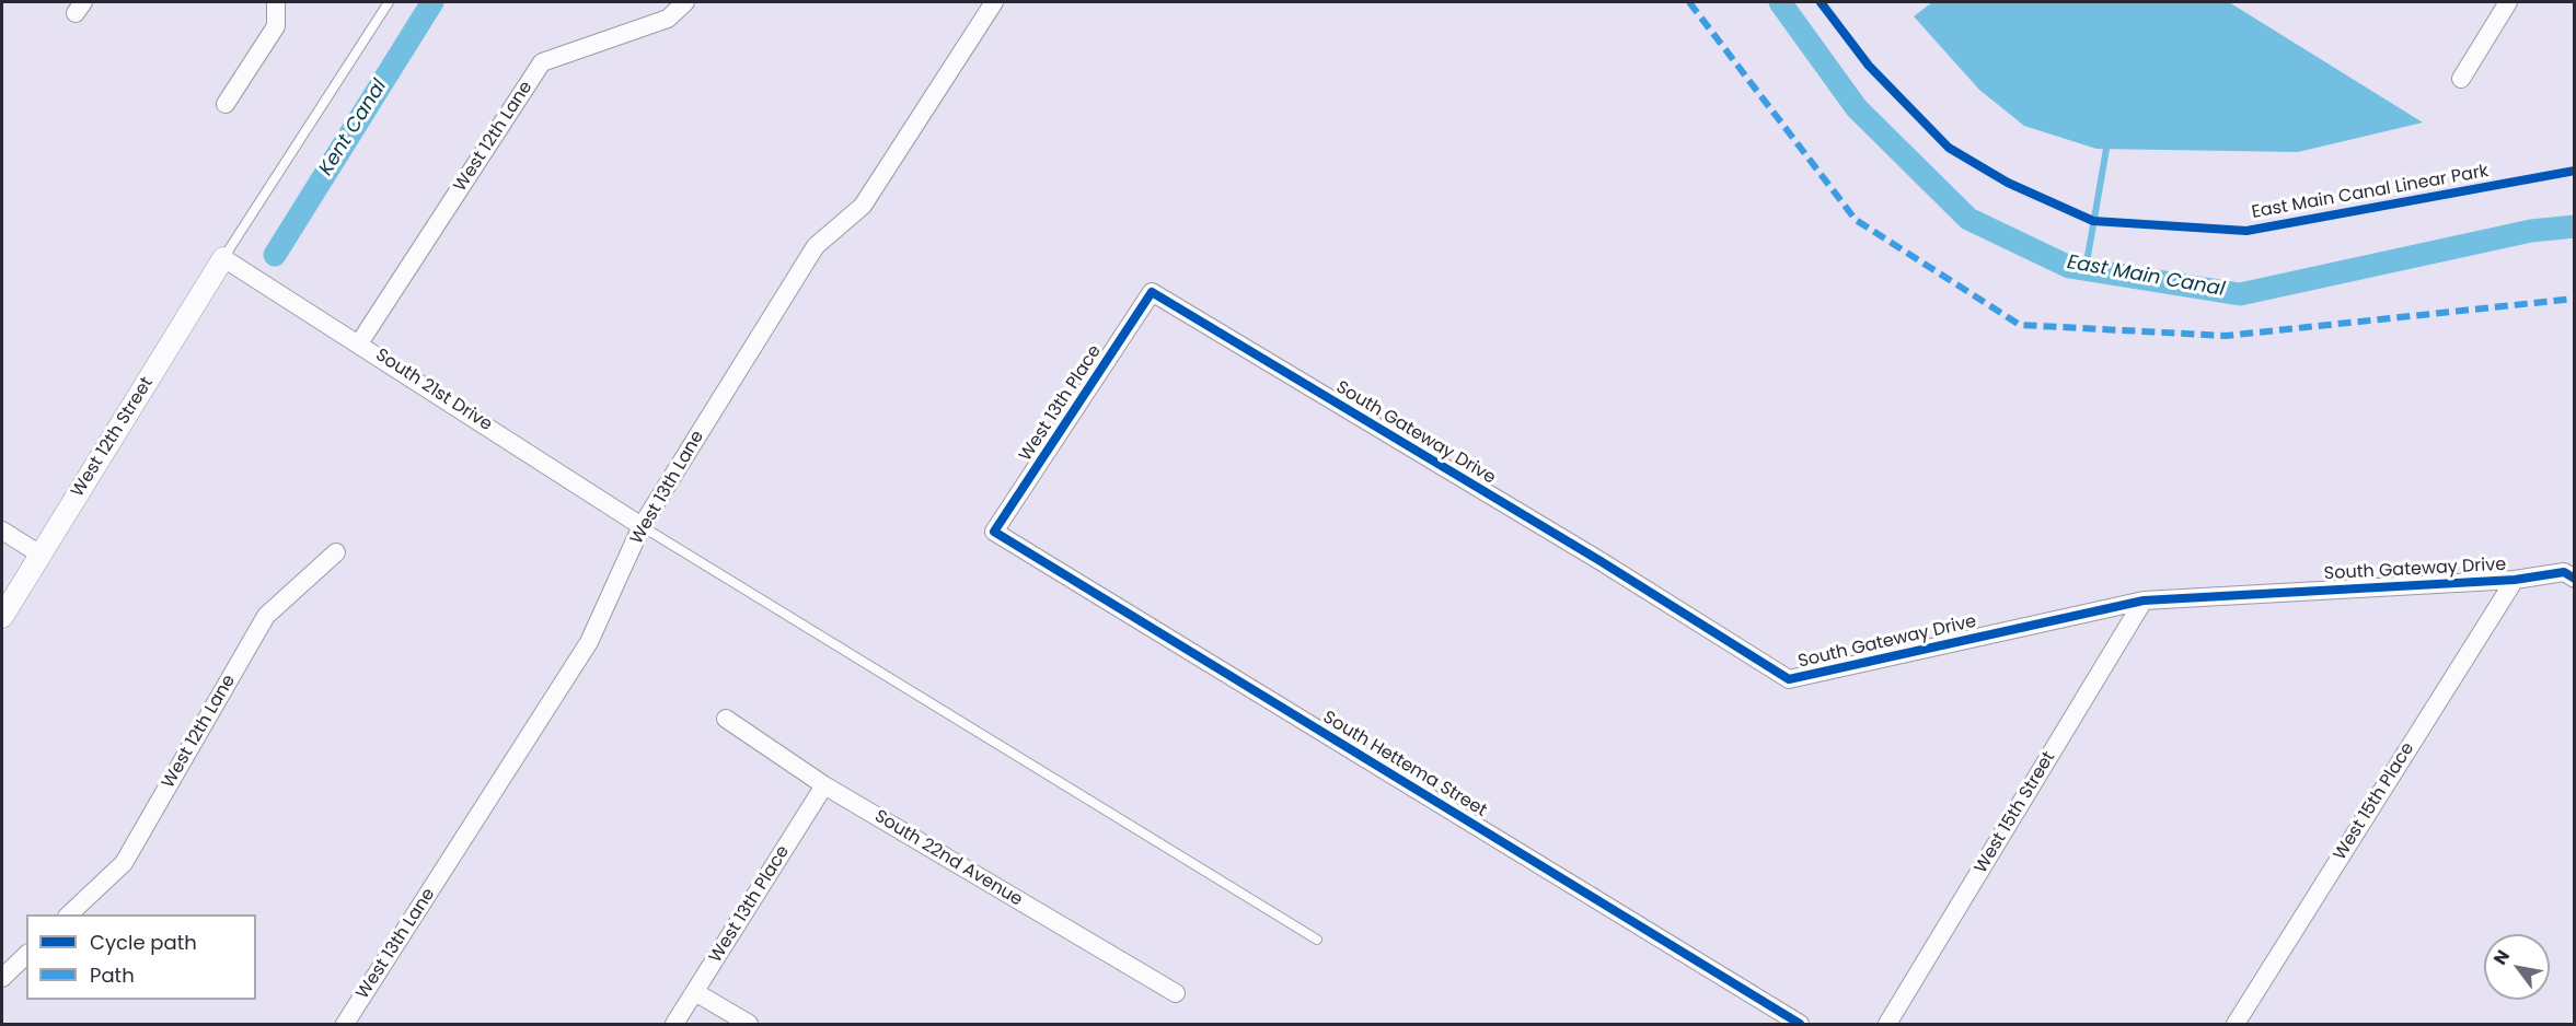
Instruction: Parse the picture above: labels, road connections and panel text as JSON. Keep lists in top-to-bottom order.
{
  "streets": {
    "street": [
      "West 12th Lane",
      "South 21st Drive",
      "West 13th Place",
      "South Gateway Drive",
      "West 12th Street",
      "West 13th Lane",
      "South Hettema Street",
      "West 15th Place",
      "West 15th Street",
      "South 22nd Avenue"
    ],
    "cycle path": ["East Main Canal Linear Park"]
  },
  "crossings": [
    ["West 12th Lane", "South 21st Drive"],
    ["South 21st Drive", "West 12th Street"],
    ["South 21st Drive", "West 13th Lane"],
    ["West 13th Place", "South Gateway Drive"],
    ["West 13th Place", "South Hettema Street"],
    ["West 13th Place", "South 22nd Avenue"],
    ["South Gateway Drive", "West 15th Place"],
    ["South Gateway Drive", "West 15th Street"]
  ],
  "water": ["Kent Canal", "East Main Canal"],
  "legend": ["Cycle path", "Path"],
  "north": "top left"
}
